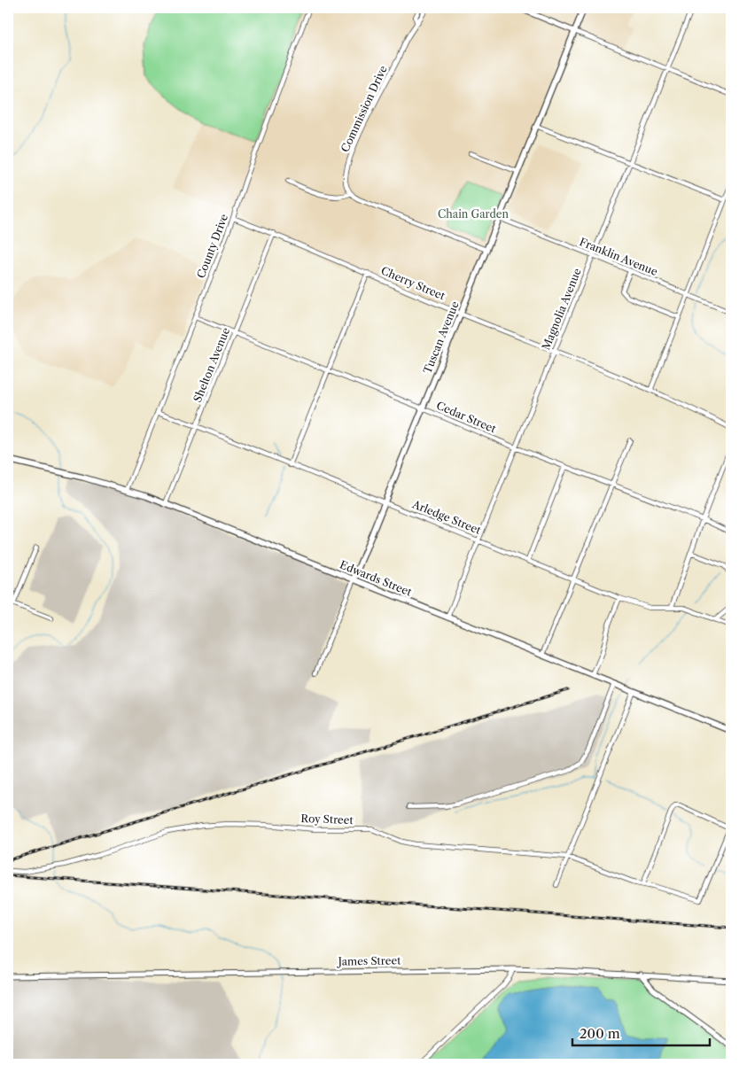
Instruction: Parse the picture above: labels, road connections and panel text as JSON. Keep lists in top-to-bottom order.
{
  "streets": {
    "main road": ["Tuscan Avenue", "Edwards Street"],
    "street": [
      "Commission Drive",
      "County Drive",
      "Franklin Avenue",
      "Cherry Street",
      "Magnolia Avenue",
      "Shelton Avenue",
      "Cedar Street",
      "Arledge Street",
      "Roy Street",
      "James Street"
    ]
  },
  "crossings": [
    ["County Drive", "Cherry Street"],
    ["County Drive", "Cedar Street"],
    ["County Drive", "Arledge Street"],
    ["County Drive", "Edwards Street"],
    ["Franklin Avenue", "Magnolia Avenue"],
    ["Franklin Avenue", "Tuscan Avenue"],
    ["Cherry Street", "Magnolia Avenue"],
    ["Cherry Street", "Tuscan Avenue"],
    ["Cherry Street", "Shelton Avenue"],
    ["Magnolia Avenue", "Cedar Street"],
    ["Magnolia Avenue", "Arledge Street"],
    ["Magnolia Avenue", "Edwards Street"],
    ["Tuscan Avenue", "Cedar Street"],
    ["Tuscan Avenue", "Arledge Street"],
    ["Tuscan Avenue", "Edwards Street"],
    ["Shelton Avenue", "Cedar Street"],
    ["Shelton Avenue", "Arledge Street"],
    ["Shelton Avenue", "Edwards Street"]
  ],
  "parks": ["Chain Garden"],
  "scale_bar": "200 m"
}
